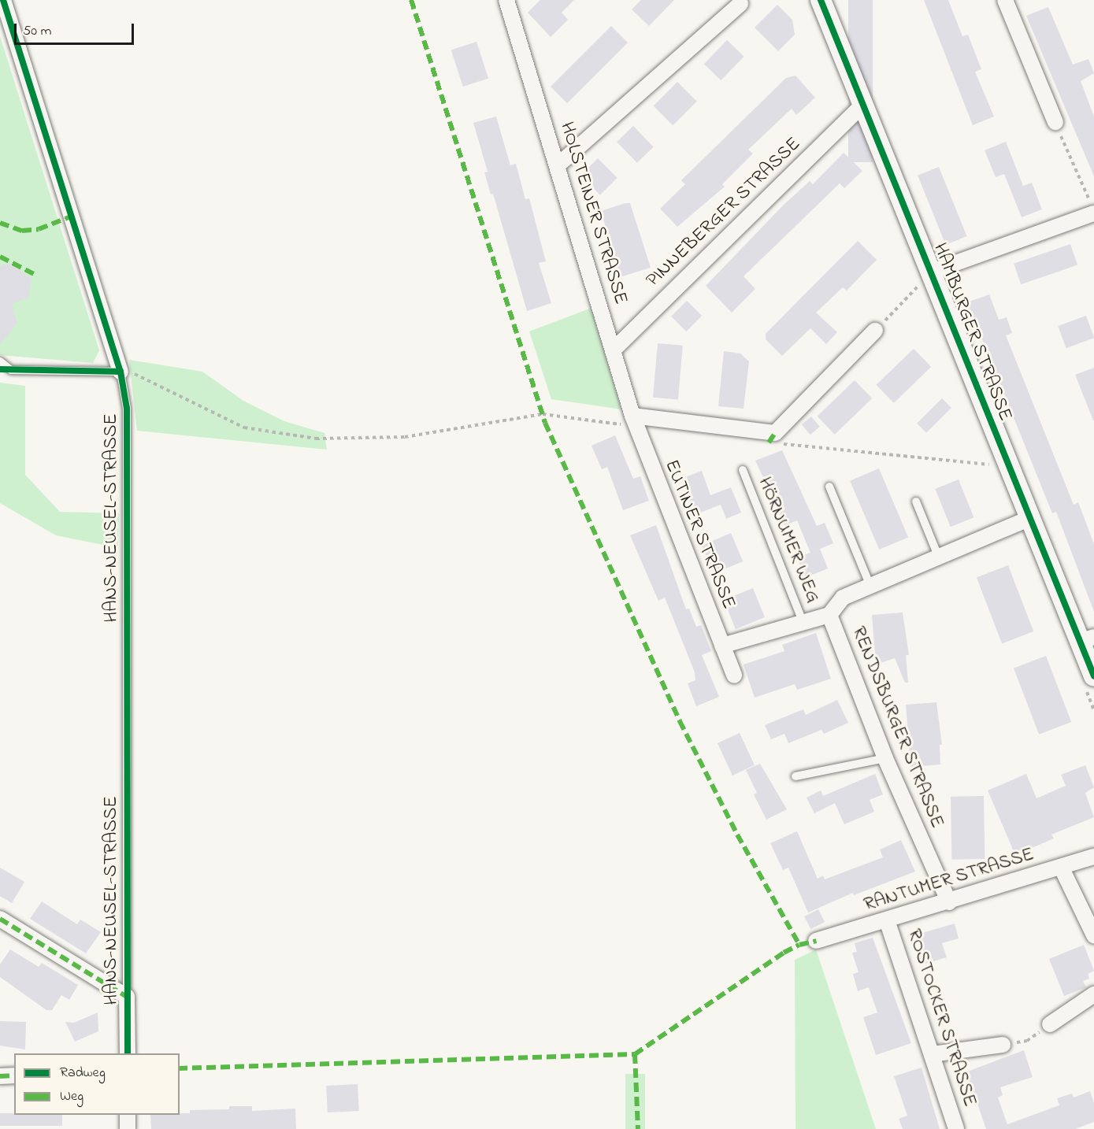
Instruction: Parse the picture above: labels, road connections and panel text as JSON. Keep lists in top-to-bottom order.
{
  "streets": {
    "street": [
      "PINNEBERGER STRASSE",
      "HOLSTEINER STRASSE",
      "HAMBURGER STRASSE",
      "HANS-NEUSEL-STRASSE",
      "EUTINER STRASSE",
      "RENDSBURGER STRASSE",
      "RANTUMER STRASSE",
      "ROSTOCKER STRASSE"
    ],
    "lane": ["HÖRNUMER WEG"]
  },
  "crossings": [
    ["PINNEBERGER STRASSE", "HOLSTEINER STRASSE"],
    ["PINNEBERGER STRASSE", "HAMBURGER STRASSE"],
    ["HOLSTEINER STRASSE", "EUTINER STRASSE"],
    ["HAMBURGER STRASSE", "RENDSBURGER STRASSE"],
    ["RENDSBURGER STRASSE", "RANTUMER STRASSE"],
    ["RANTUMER STRASSE", "ROSTOCKER STRASSE"]
  ],
  "legend": ["Radweg", "Weg"],
  "scale_bar": "50 m"
}
